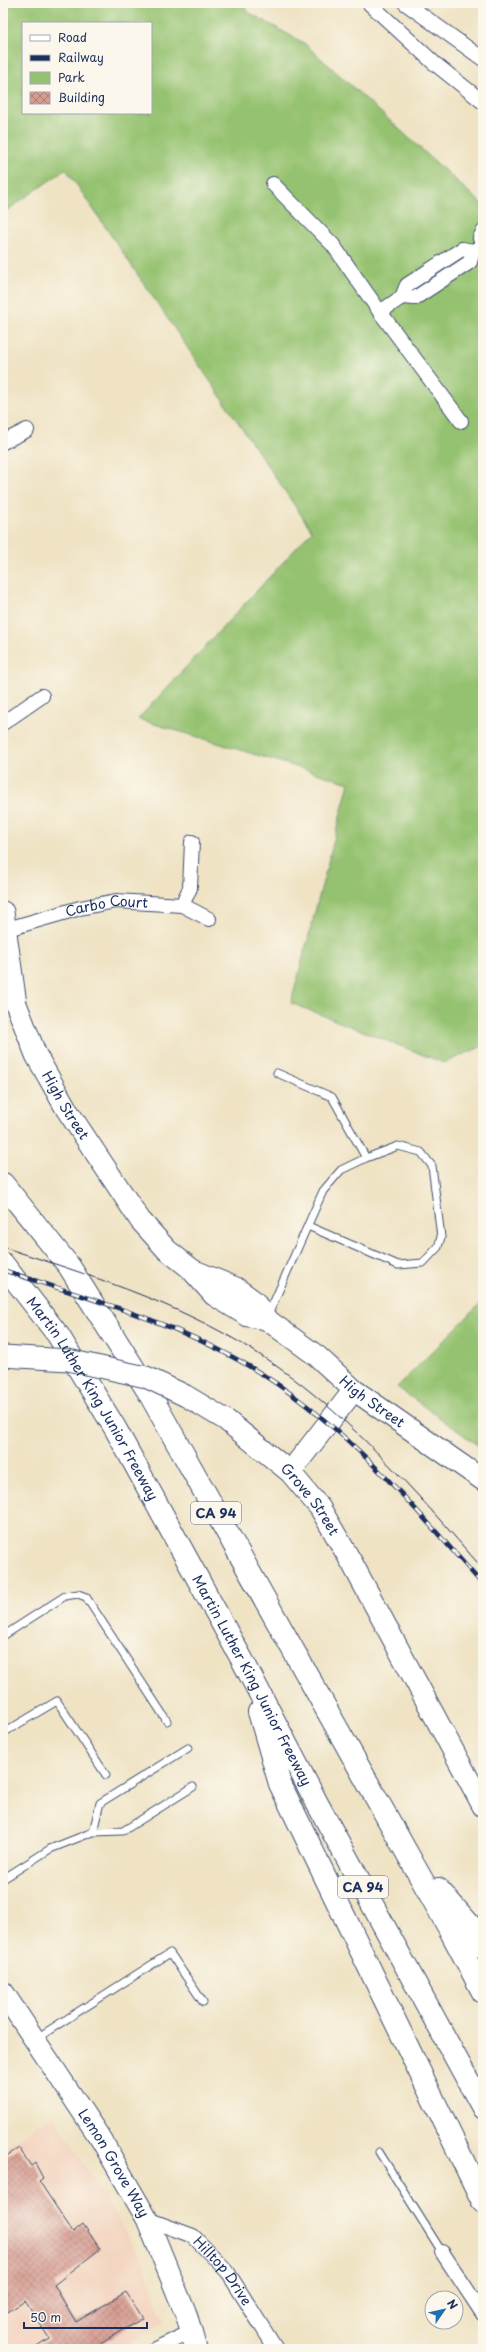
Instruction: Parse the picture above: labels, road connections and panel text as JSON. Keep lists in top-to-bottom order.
{
  "streets": {
    "highway": ["Martin Luther King Junior Freeway", "CA 94"],
    "main road": ["High Street", "Grove Street", "Lemon Grove Way"],
    "street": ["Carbo Court", "Hilltop Drive"]
  },
  "crossings": [
    ["Carbo Court", "High Street"],
    ["Lemon Grove Way", "Hilltop Drive"]
  ],
  "legend": [
    "Road",
    "Railway",
    "Park",
    "Building"
  ],
  "scale_bar": "50 m",
  "north": "top right"
}
